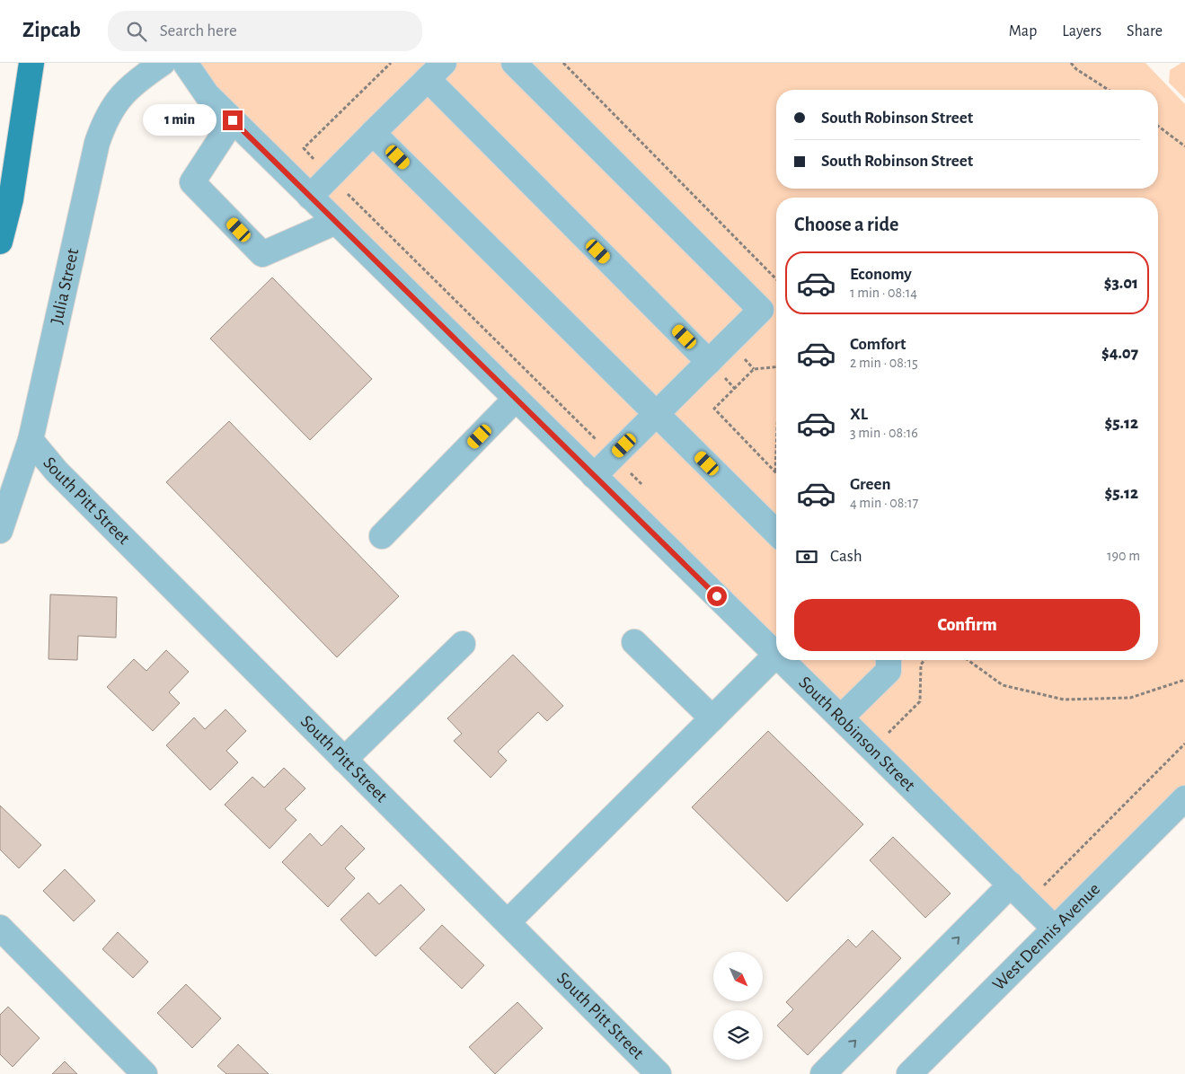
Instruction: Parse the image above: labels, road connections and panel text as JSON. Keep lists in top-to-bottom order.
{
  "streets": {
    "street": [
      "Julia Street",
      "South Pitt Street",
      "South Robinson Street",
      "West Dennis Avenue"
    ]
  },
  "crossings": [
    ["Julia Street", "South Pitt Street"],
    ["South Robinson Street", "West Dennis Avenue"]
  ],
  "north": "bottom right",
  "page": {
    "header": "Zipcab",
    "search": "Search here",
    "nav": ["Map", "Layers", "Share"],
    "banner": ["South Robinson Street", "South Robinson Street"],
    "bubble": "1 min",
    "heading": "Choose a ride",
    "list": [
      {
        "name": "Economy",
        "note": "1 min · 08:14",
        "value": "$3.01"
      },
      {
        "name": "Comfort",
        "note": "2 min · 08:15",
        "value": "$4.07"
      },
      {
        "name": "XL",
        "note": "3 min · 08:16",
        "value": "$5.12"
      },
      {
        "name": "Green",
        "note": "4 min · 08:17",
        "value": "$5.12"
      }
    ],
    "pay": ["Cash", "190 m"],
    "buttons": "Confirm"
  }
}
